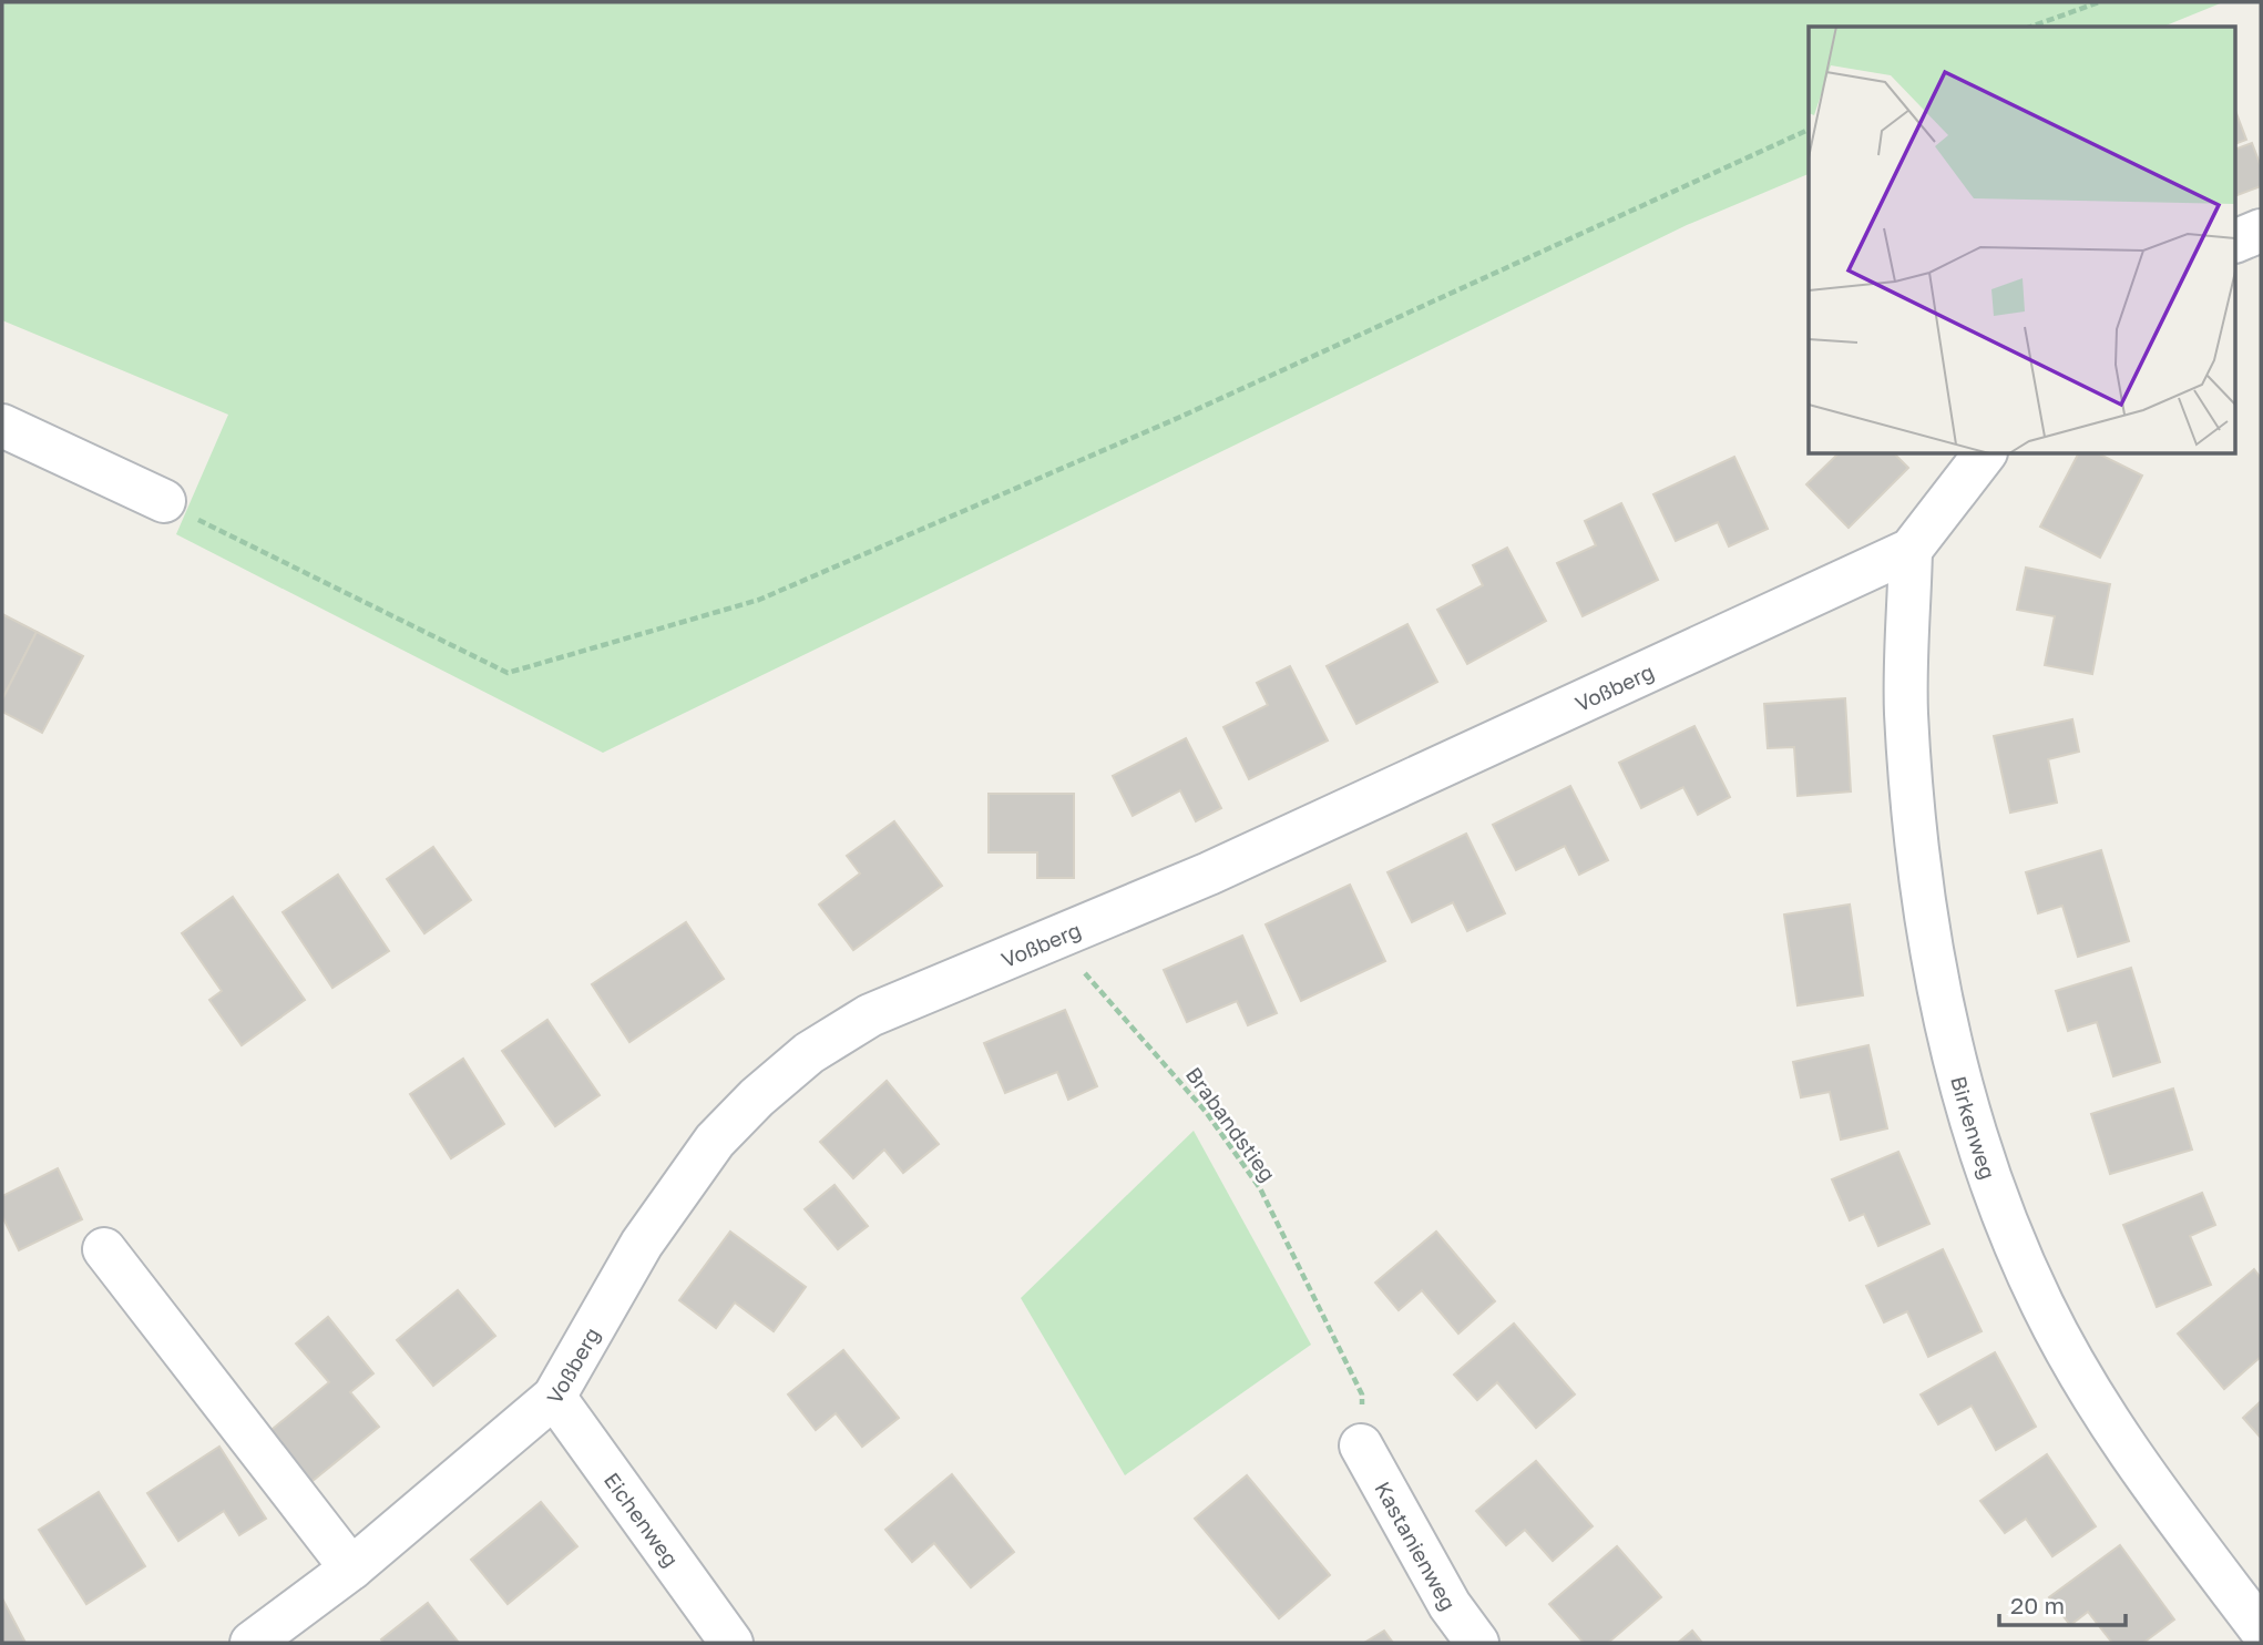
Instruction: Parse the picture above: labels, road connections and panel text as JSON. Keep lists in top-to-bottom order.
{
  "streets": {
    "street": [
      "Voßberg",
      "Birkenweg",
      "Eichenweg",
      "Kastanienweg"
    ],
    "path": ["Brabandstieg"]
  },
  "crossings": [
    ["Voßberg", "Brabandstieg"],
    ["Voßberg", "Birkenweg"],
    ["Voßberg", "Eichenweg"],
    ["Brabandstieg", "Kastanienweg"]
  ],
  "scale_bar": "20 m"
}
